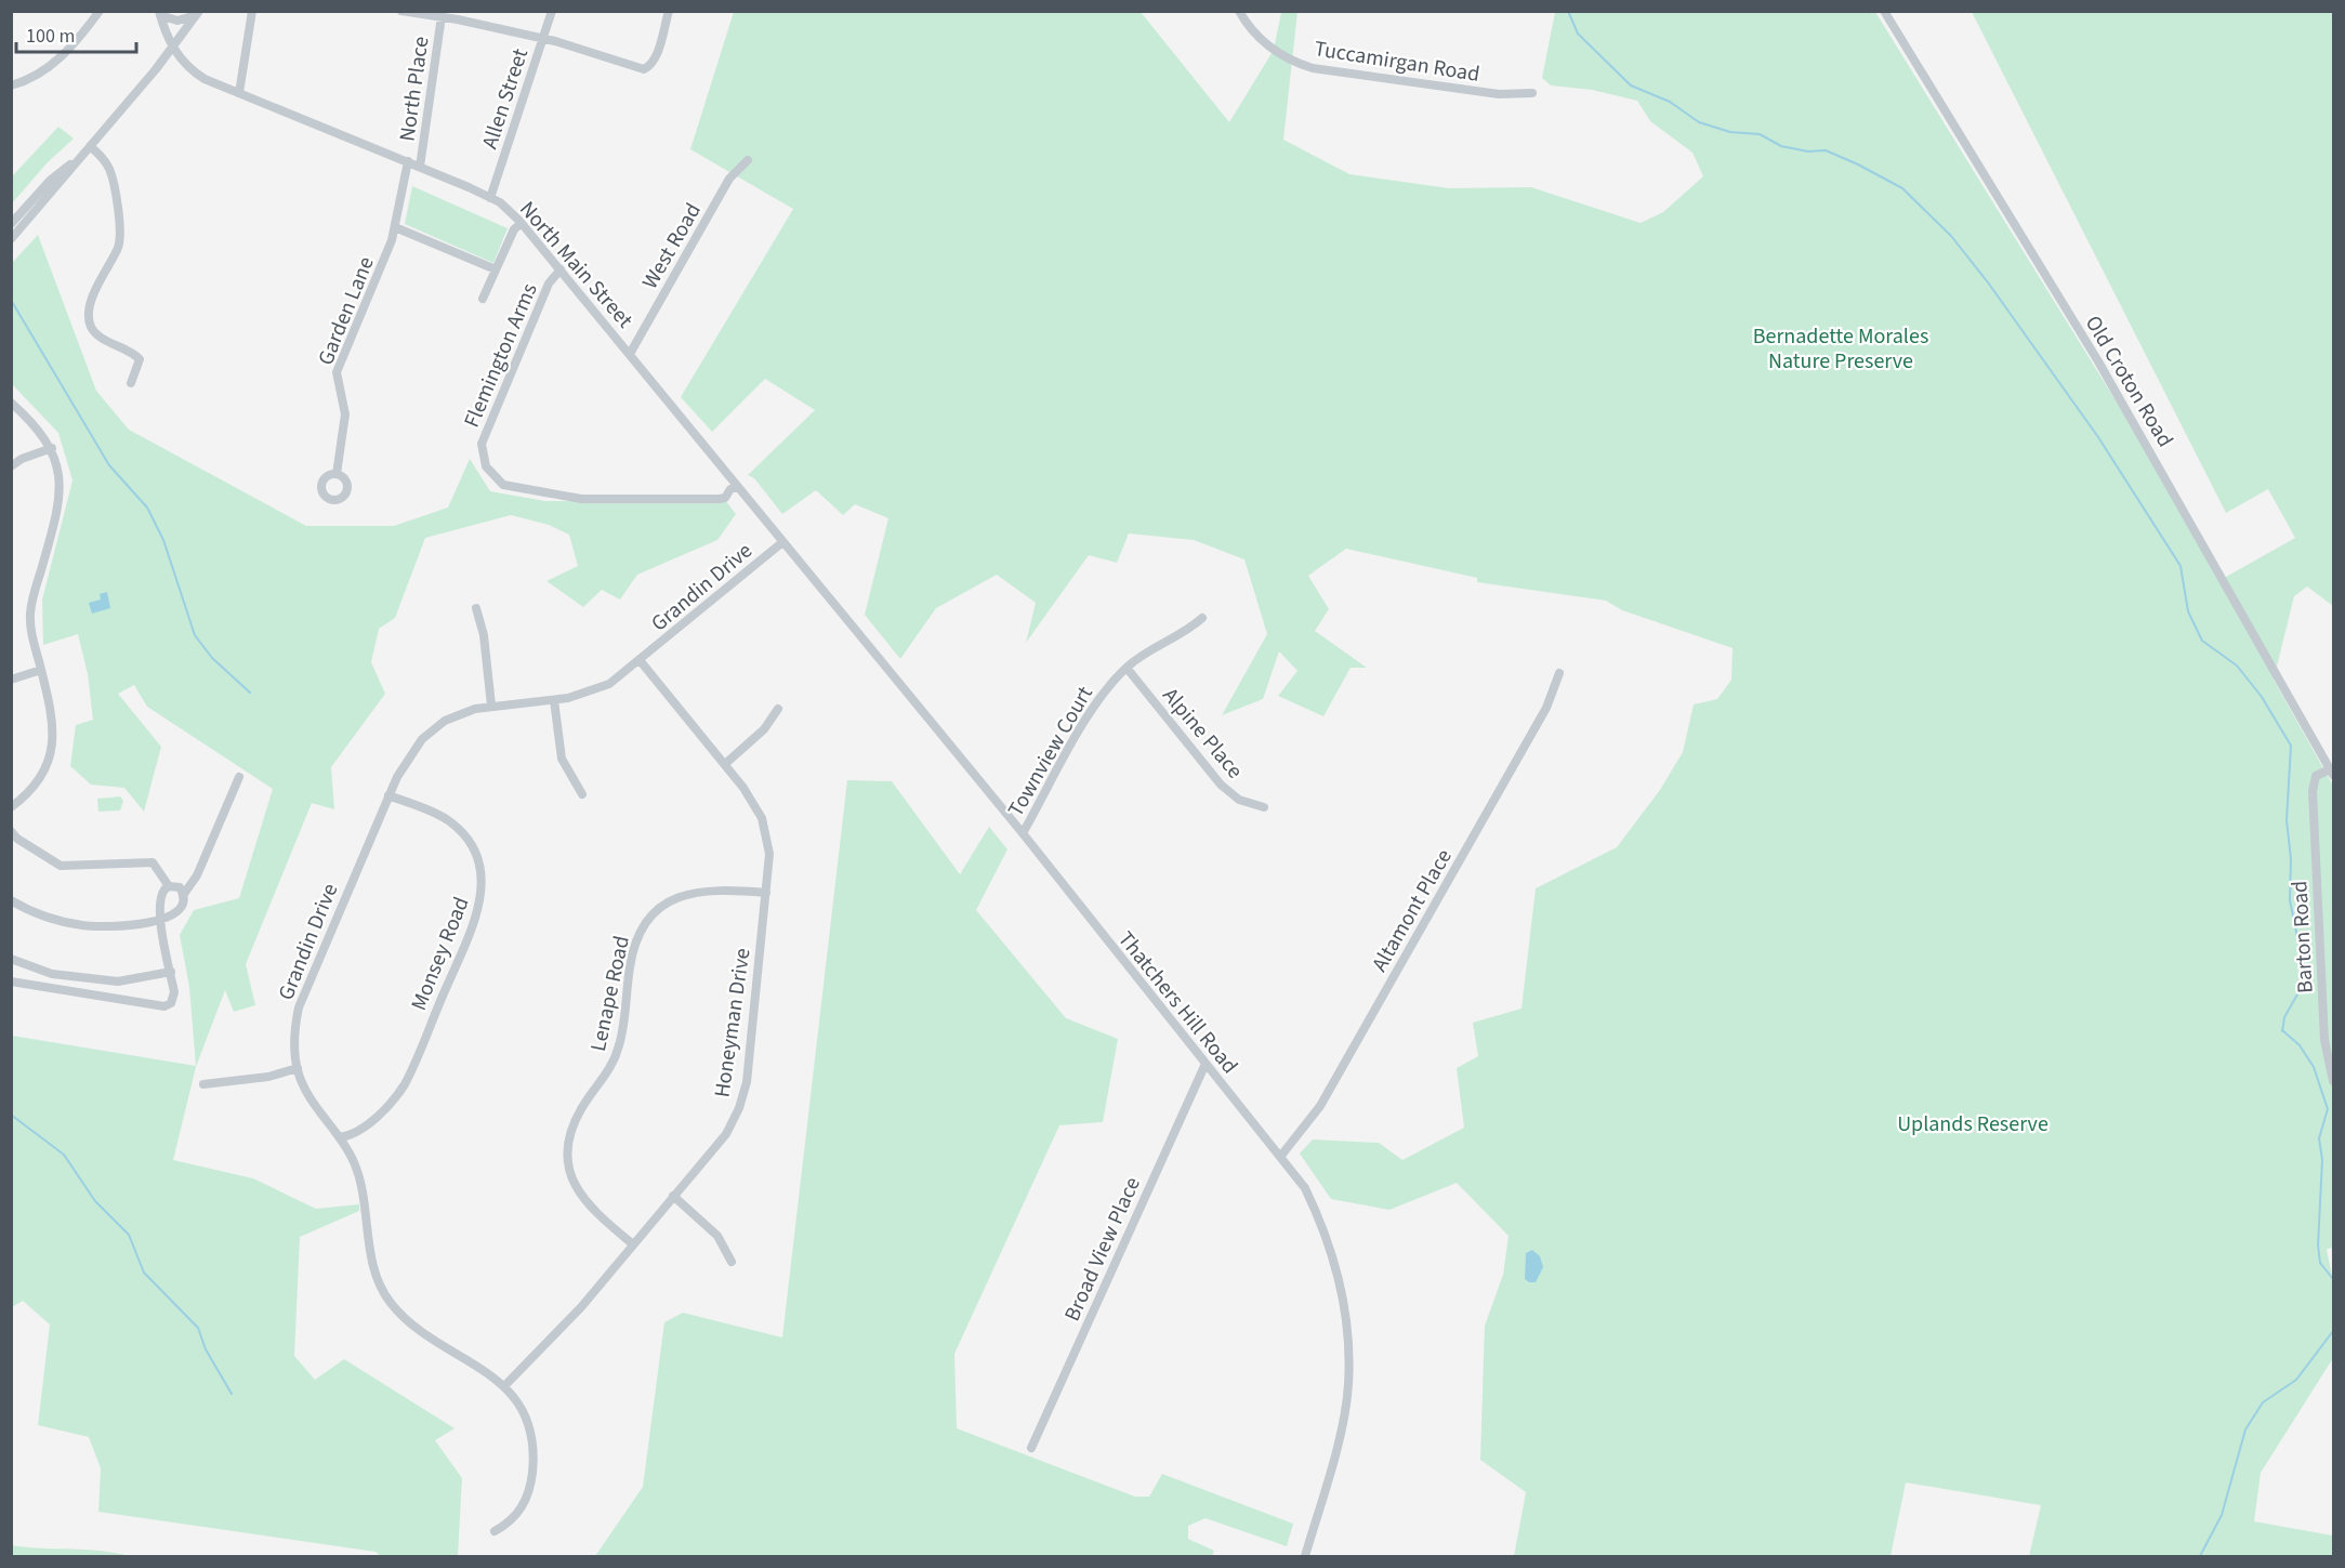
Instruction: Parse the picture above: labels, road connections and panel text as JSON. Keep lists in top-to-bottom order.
{
  "streets": {
    "street": [
      "Tuccamirgan Road",
      "North Place",
      "Allen Street",
      "West Road",
      "North Main Street",
      "Garden Lane",
      "Flemington Arms",
      "Old Croton Road",
      "Grandin Drive",
      "Alpine Place",
      "Townview Court",
      "Altamont Place",
      "Barton Road",
      "Monsey Road",
      "Lenape Road",
      "Thatchers Hill Road",
      "Honeyman Drive",
      "Broad View Place"
    ]
  },
  "crossings": [
    ["North Place", "North Main Street"],
    ["Allen Street", "North Main Street"],
    ["West Road", "North Main Street"],
    ["North Main Street", "Garden Lane"],
    ["North Main Street", "Flemington Arms"],
    ["North Main Street", "Grandin Drive"],
    ["North Main Street", "Thatchers Hill Road"],
    ["Old Croton Road", "Barton Road"],
    ["Grandin Drive", "Monsey Road"],
    ["Grandin Drive", "Thatchers Hill Road"],
    ["Grandin Drive", "Honeyman Drive"],
    ["Alpine Place", "Townview Court"],
    ["Townview Court", "Thatchers Hill Road"],
    ["Altamont Place", "Thatchers Hill Road"],
    ["Lenape Road", "Honeyman Drive"],
    ["Thatchers Hill Road", "Broad View Place"]
  ],
  "parks": ["Bernadette Morales Nature Preserve", "Uplands Reserve"],
  "scale_bar": "100 m"
}
